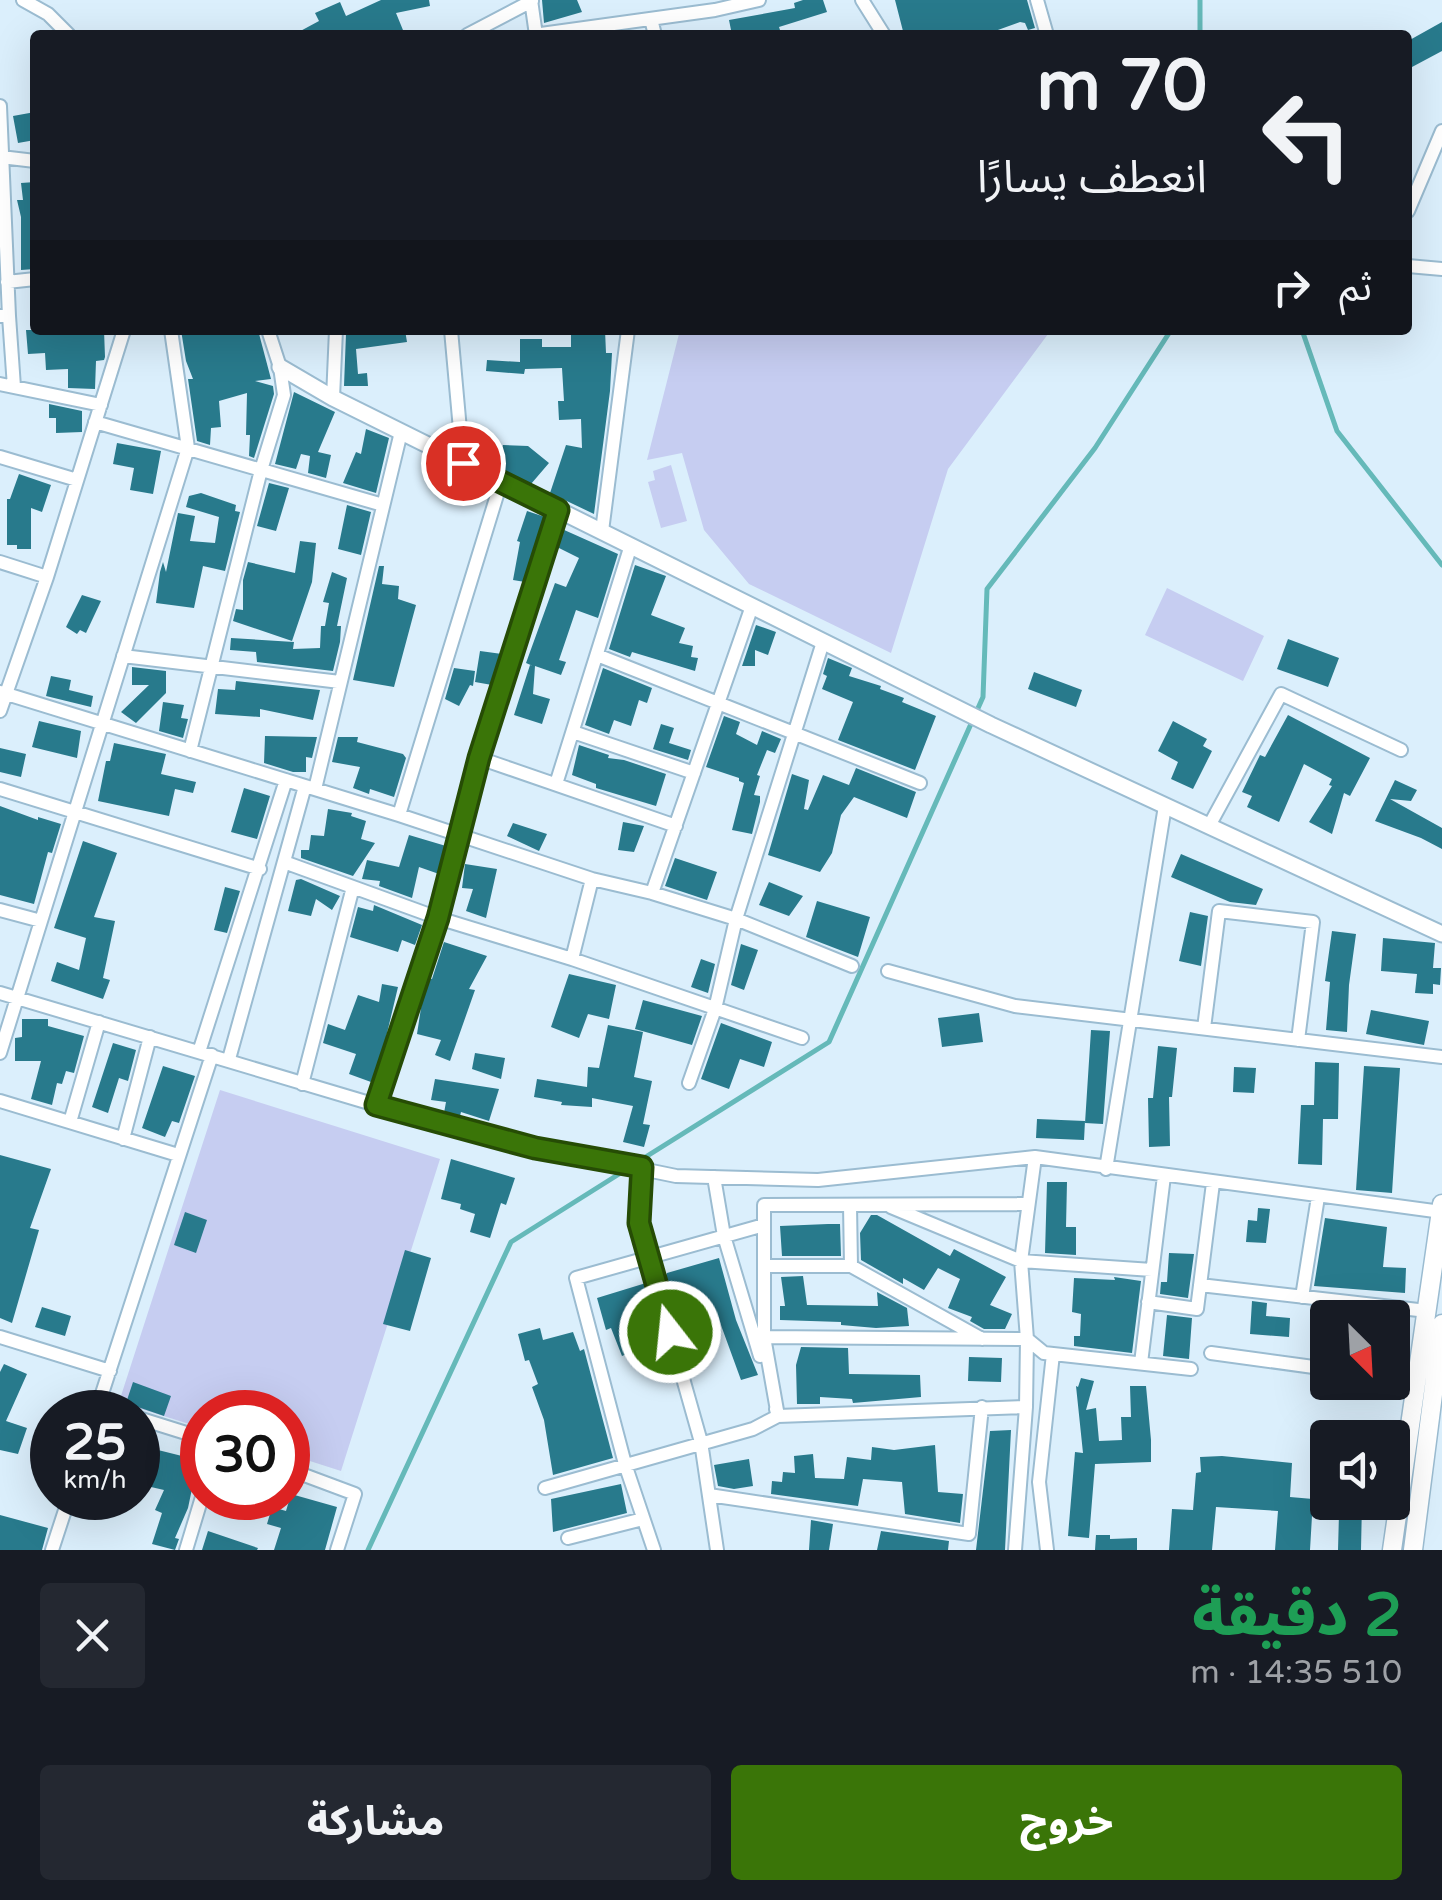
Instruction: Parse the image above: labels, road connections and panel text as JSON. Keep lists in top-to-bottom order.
{
  "north": "bottom right",
  "page": {
    "turn": ["70 m", "انعطف يسارًا"],
    "then": "ثم",
    "speed": "25 km/h",
    "limit": "30",
    "heading": ["2 دقيقة", "510 m · 14:35"],
    "buttons": ["خروج", "مشاركة"]
  }
}
